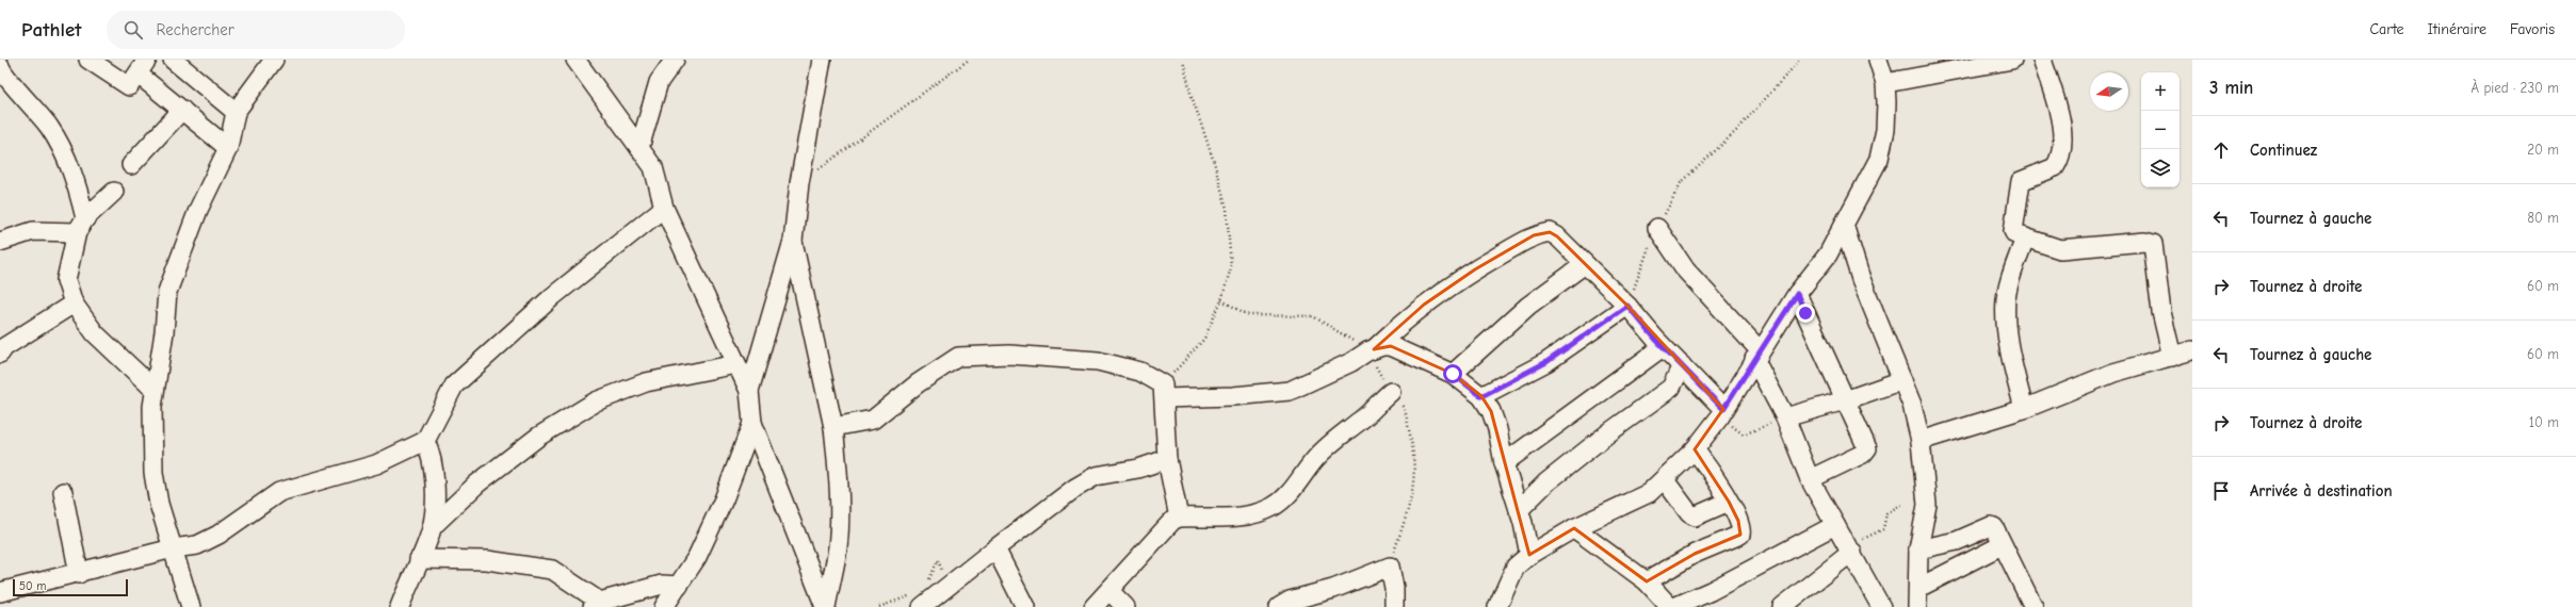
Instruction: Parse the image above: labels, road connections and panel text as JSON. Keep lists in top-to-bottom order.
{
  "scale_bar": "50 m",
  "north": "left",
  "page": {
    "header": "Pathlet",
    "search": "Rechercher",
    "nav": ["Carte", "Itinéraire", "Favoris"],
    "heading": ["3 min", "À pied · 230 m"],
    "map_buttons": ["+", "−"],
    "list": [
      ["Continuez", "20 m"],
      ["Tournez à gauche", "80 m"],
      ["Tournez à droite", "60 m"],
      ["Tournez à gauche", "60 m"],
      ["Tournez à droite", "10 m"],
      "Arrivée à destination"
    ],
    "scale": "50 m"
  }
}
